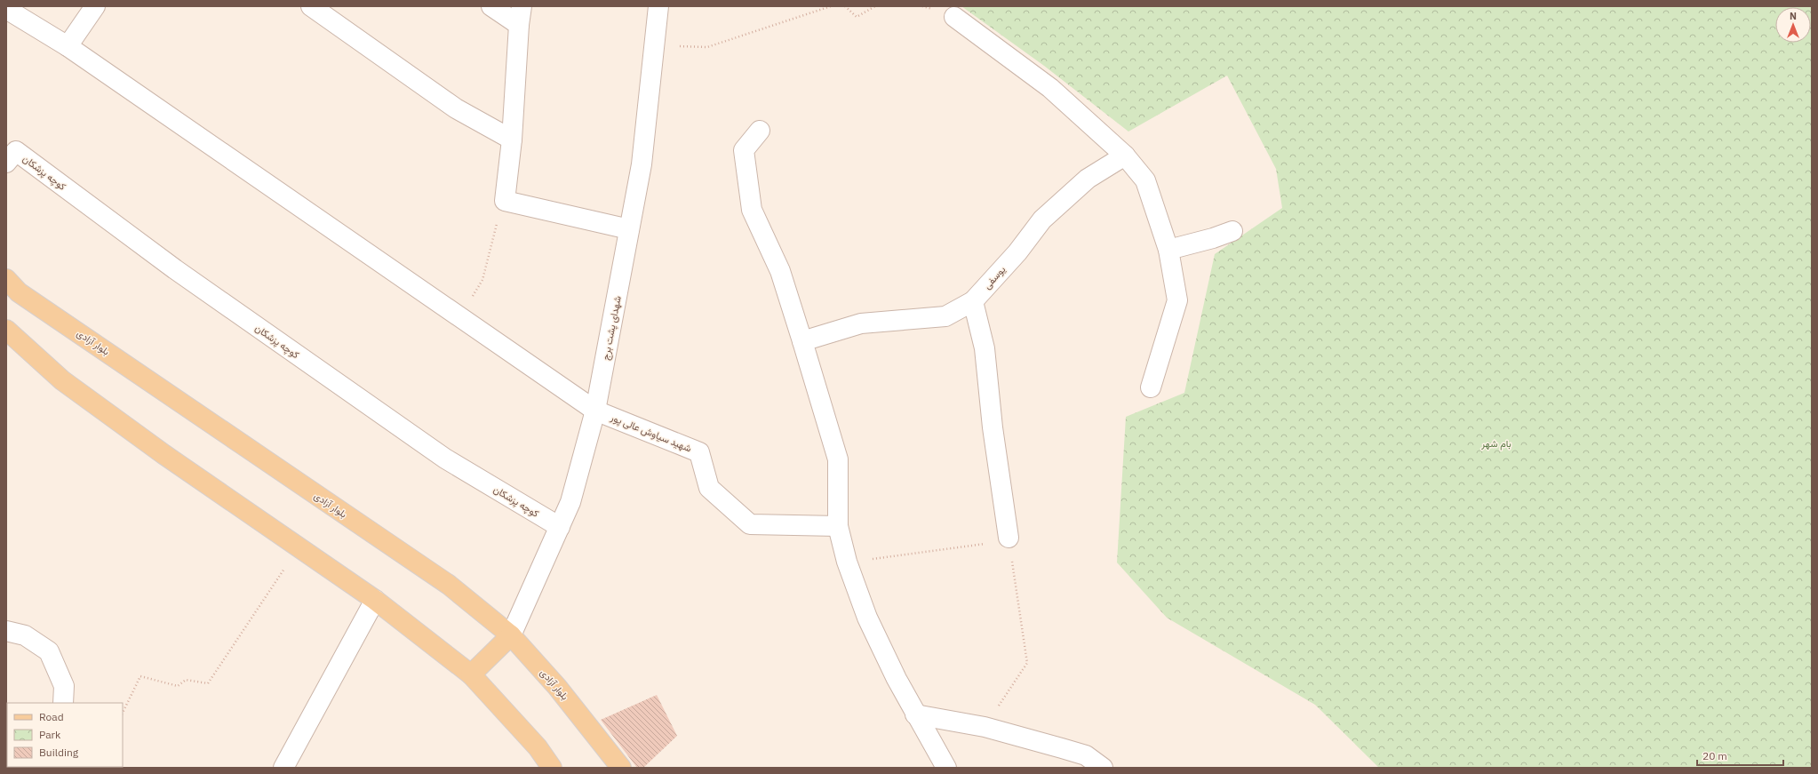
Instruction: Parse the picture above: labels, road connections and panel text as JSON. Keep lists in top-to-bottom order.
{
  "streets": {
    "main road": ["بلوار آزادی"],
    "street": [
      "کوچه پزشکان",
      "یوسفی",
      "شهدای پشت برج",
      "شهید سیاوش عالی پور"
    ]
  },
  "crossings": [
    ["کوچه پزشکان", "شهدای پشت برج"],
    ["شهدای پشت برج", "بلوار آزادی"],
    ["شهدای پشت برج", "شهید سیاوش عالی پور"]
  ],
  "parks": ["بام شهر"],
  "legend": ["Road", "Park", "Building"],
  "scale_bar": "20 m",
  "north": "top"
}
